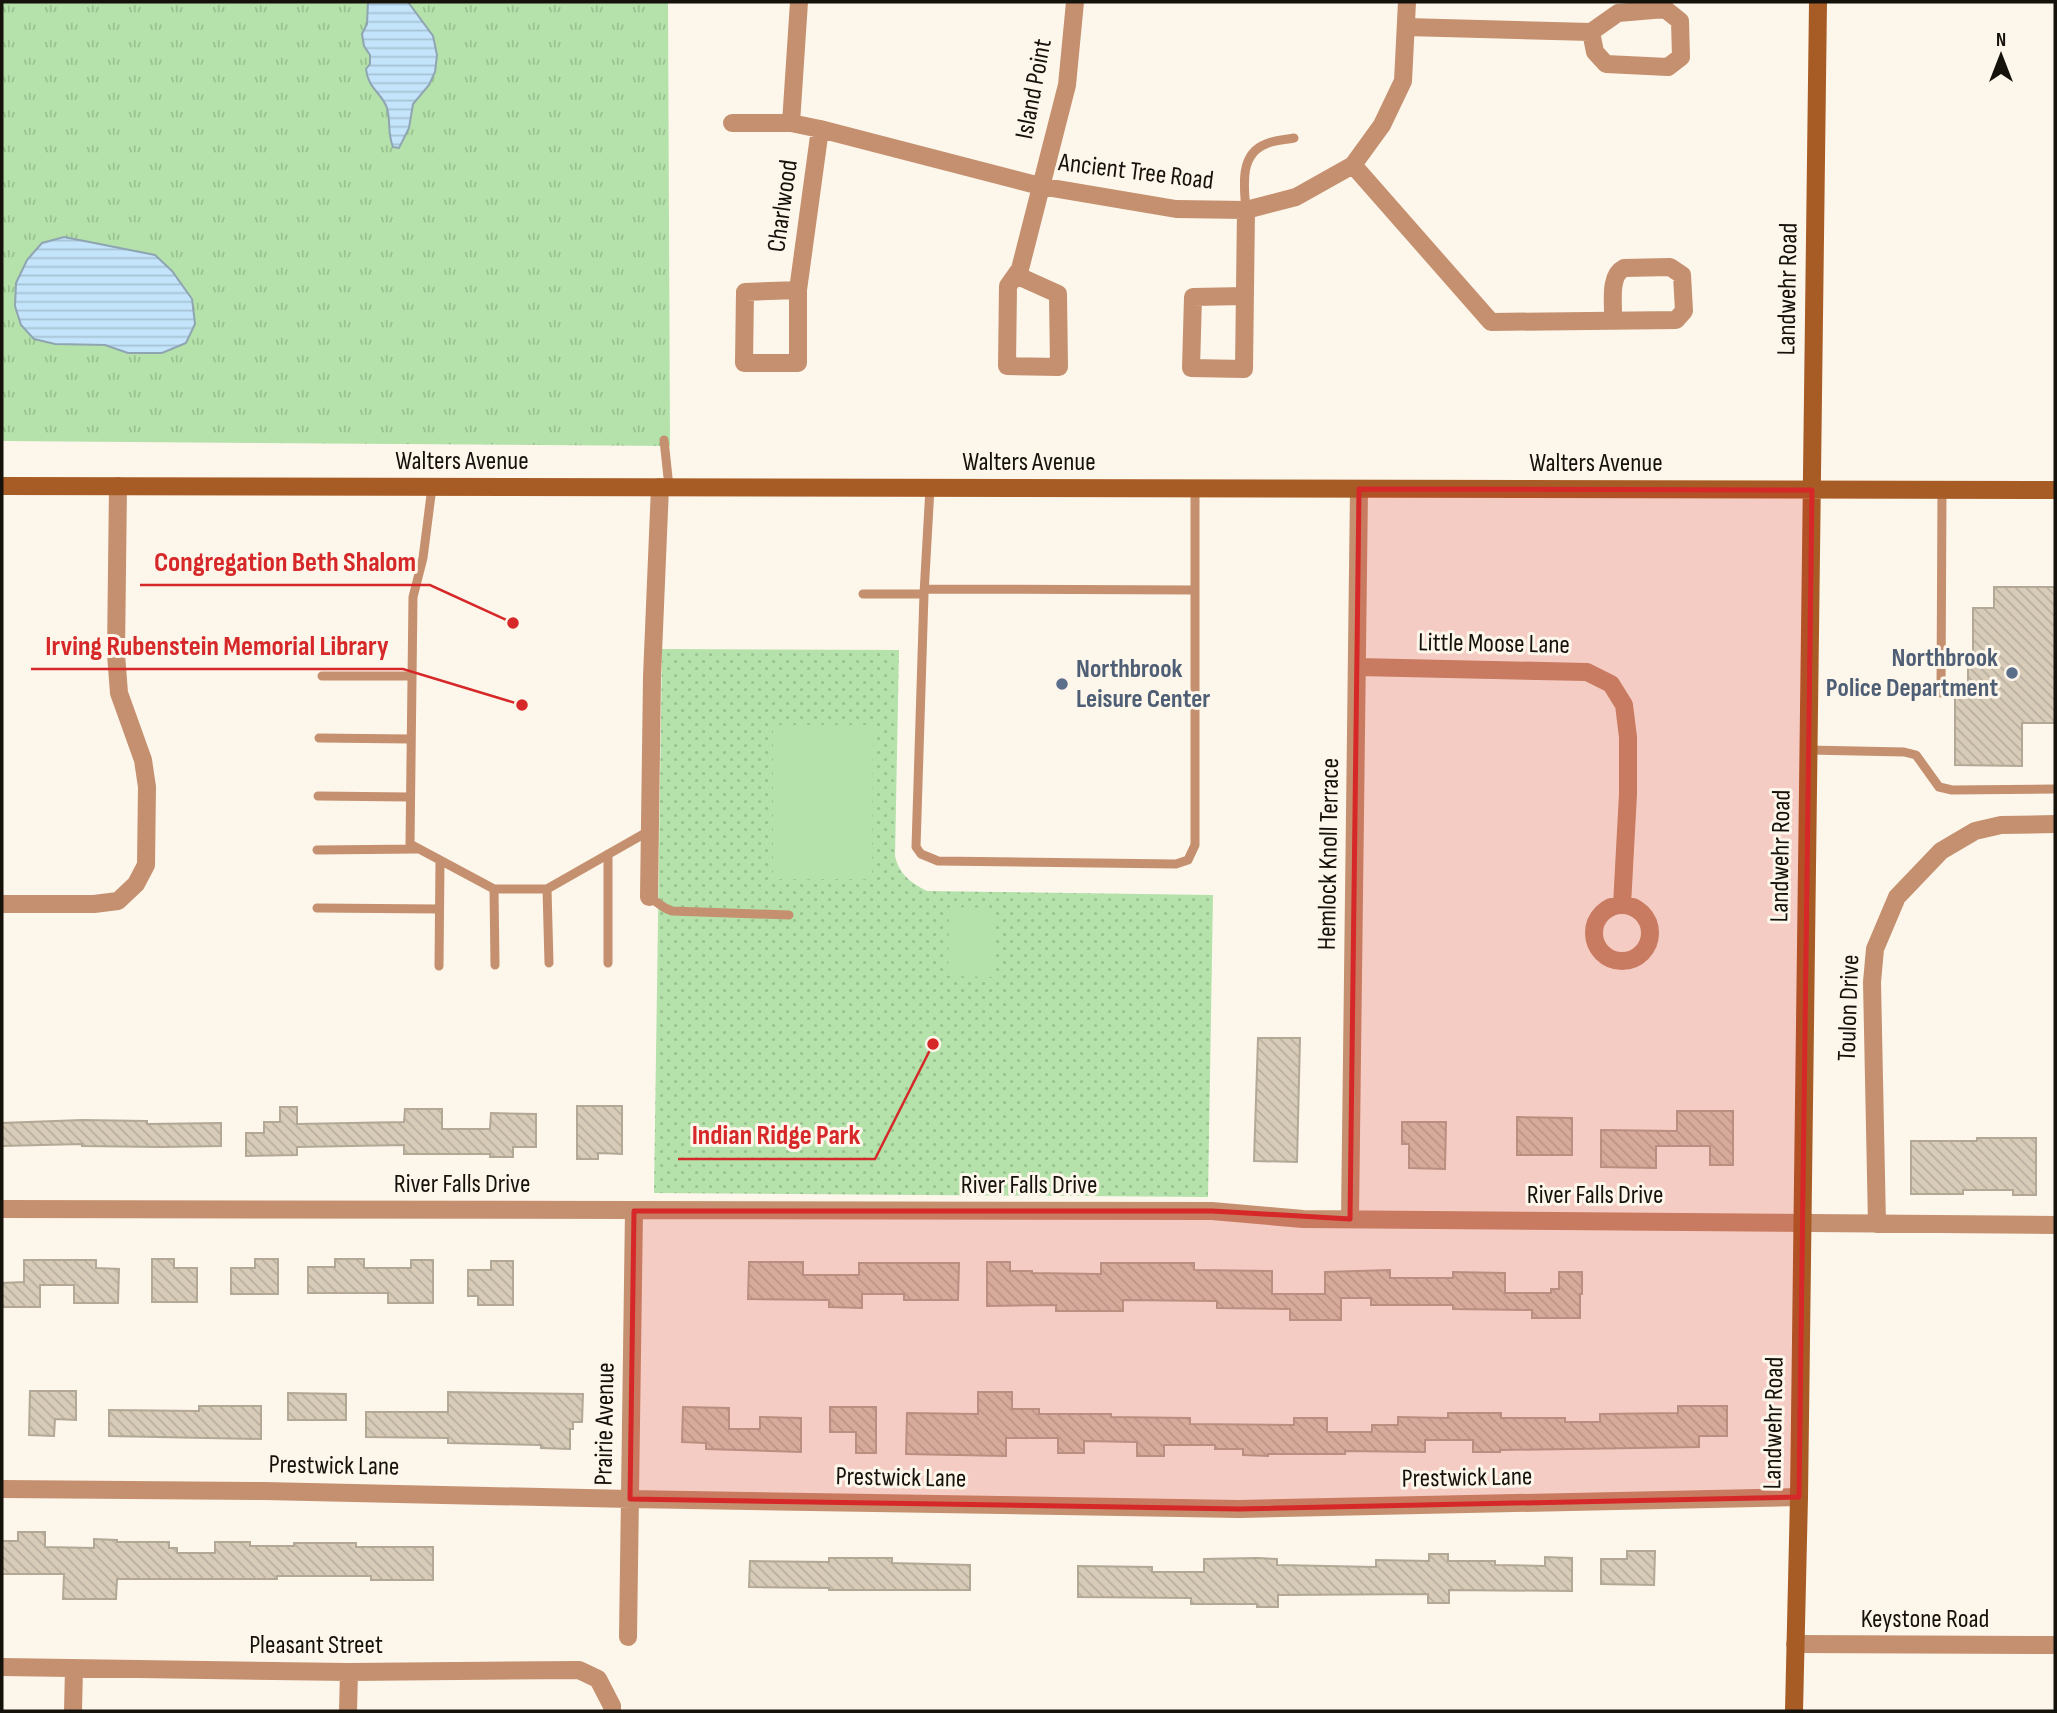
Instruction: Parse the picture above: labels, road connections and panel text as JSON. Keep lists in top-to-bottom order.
{
  "streets": {
    "main road": ["Landwehr Road", "Walters Avenue"],
    "street": [
      "Island Point",
      "Ancient Tree Road",
      "Charlwood",
      "Little Moose Lane",
      "Hemlock Knoll Terrace",
      "Toulon Drive",
      "River Falls Drive",
      "Prairie Avenue",
      "Prestwick Lane",
      "Keystone Road",
      "Pleasant Street"
    ]
  },
  "crossings": [
    ["Island Point", "Ancient Tree Road"],
    ["Ancient Tree Road", "Charlwood"],
    ["Landwehr Road", "Walters Avenue"],
    ["Landwehr Road", "River Falls Drive"],
    ["Landwehr Road", "Prestwick Lane"],
    ["Landwehr Road", "Keystone Road"],
    ["Walters Avenue", "Hemlock Knoll Terrace"],
    ["Little Moose Lane", "Hemlock Knoll Terrace"],
    ["Hemlock Knoll Terrace", "River Falls Drive"],
    ["Toulon Drive", "River Falls Drive"],
    ["River Falls Drive", "Prairie Avenue"],
    ["Prairie Avenue", "Prestwick Lane"]
  ],
  "places": [
    "Congregation Beth Shalom",
    "Northbrook Police Department",
    "Northbrook Leisure Center",
    "Irving Rubenstein Memorial Library",
    "Indian Ridge Park"
  ],
  "north": "top"
}
